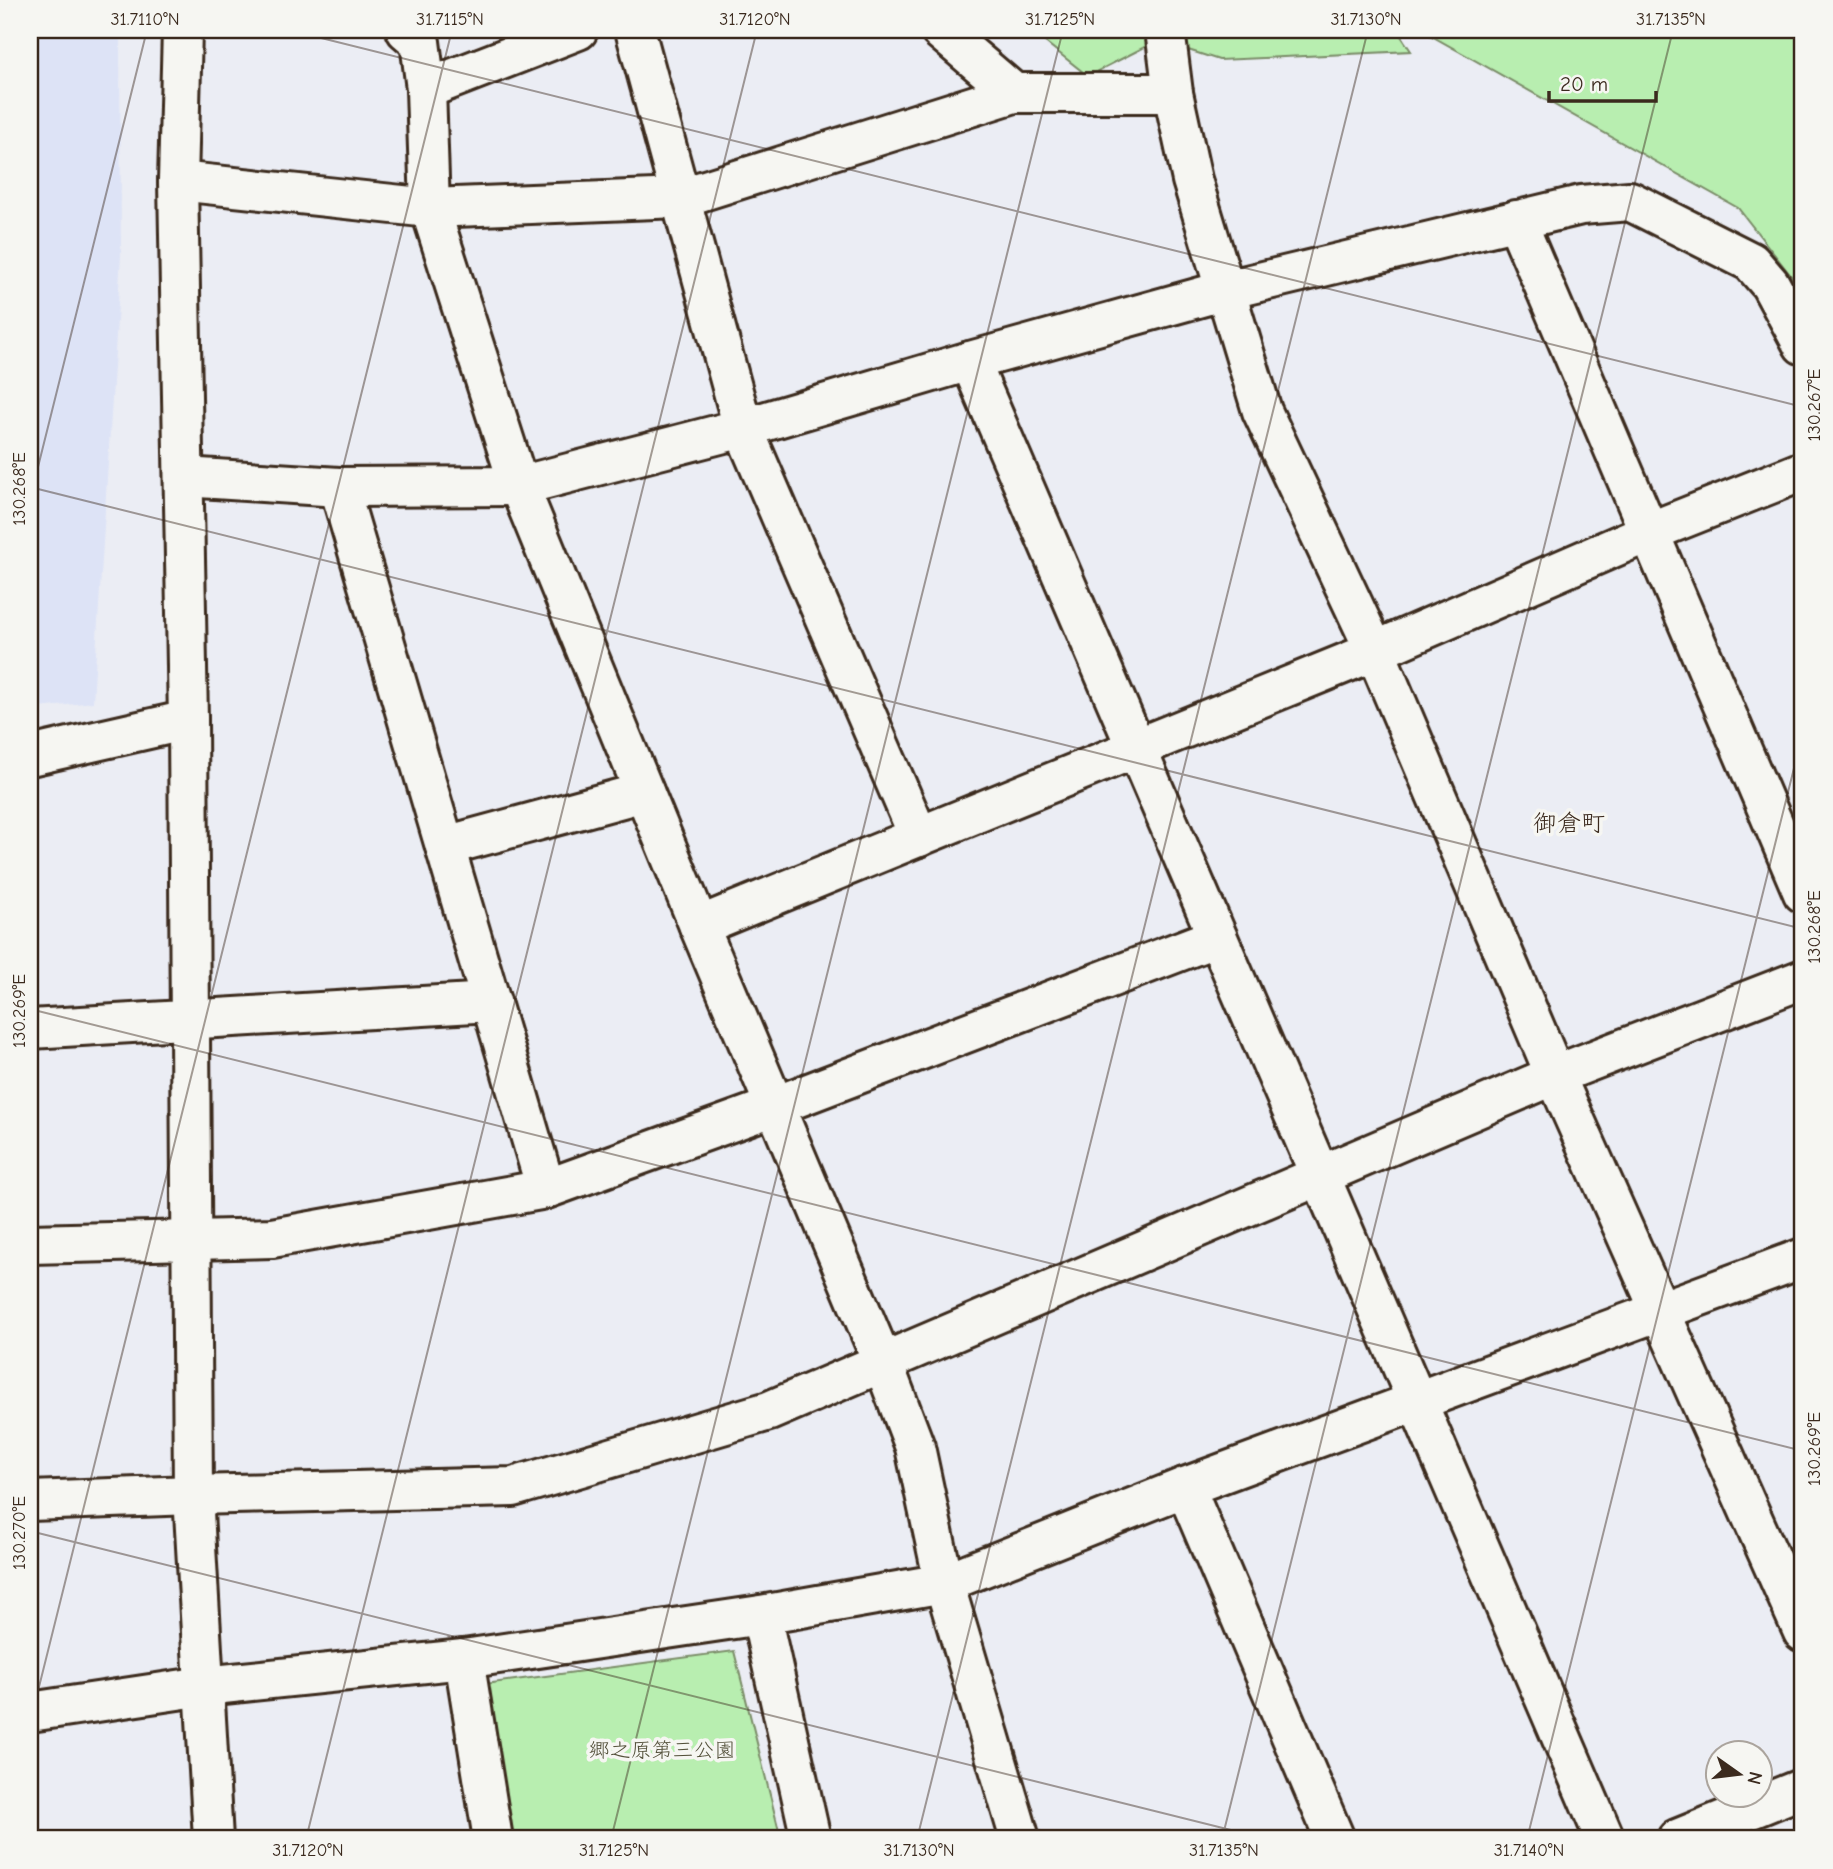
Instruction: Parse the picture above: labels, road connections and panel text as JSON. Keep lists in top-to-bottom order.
{
  "districts": ["御倉町"],
  "parks": ["郷之原第三公園"],
  "scale_bar": "20 m",
  "north": "right",
  "coordinates": [
    "31.7110°N",
    "31.7115°N",
    "31.7120°N",
    "31.7125°N",
    "31.7130°N",
    "31.7135°N",
    "130.267°E",
    "130.268°E",
    "130.269°E",
    "130.270°E",
    "31.7140°N"
  ]
}
